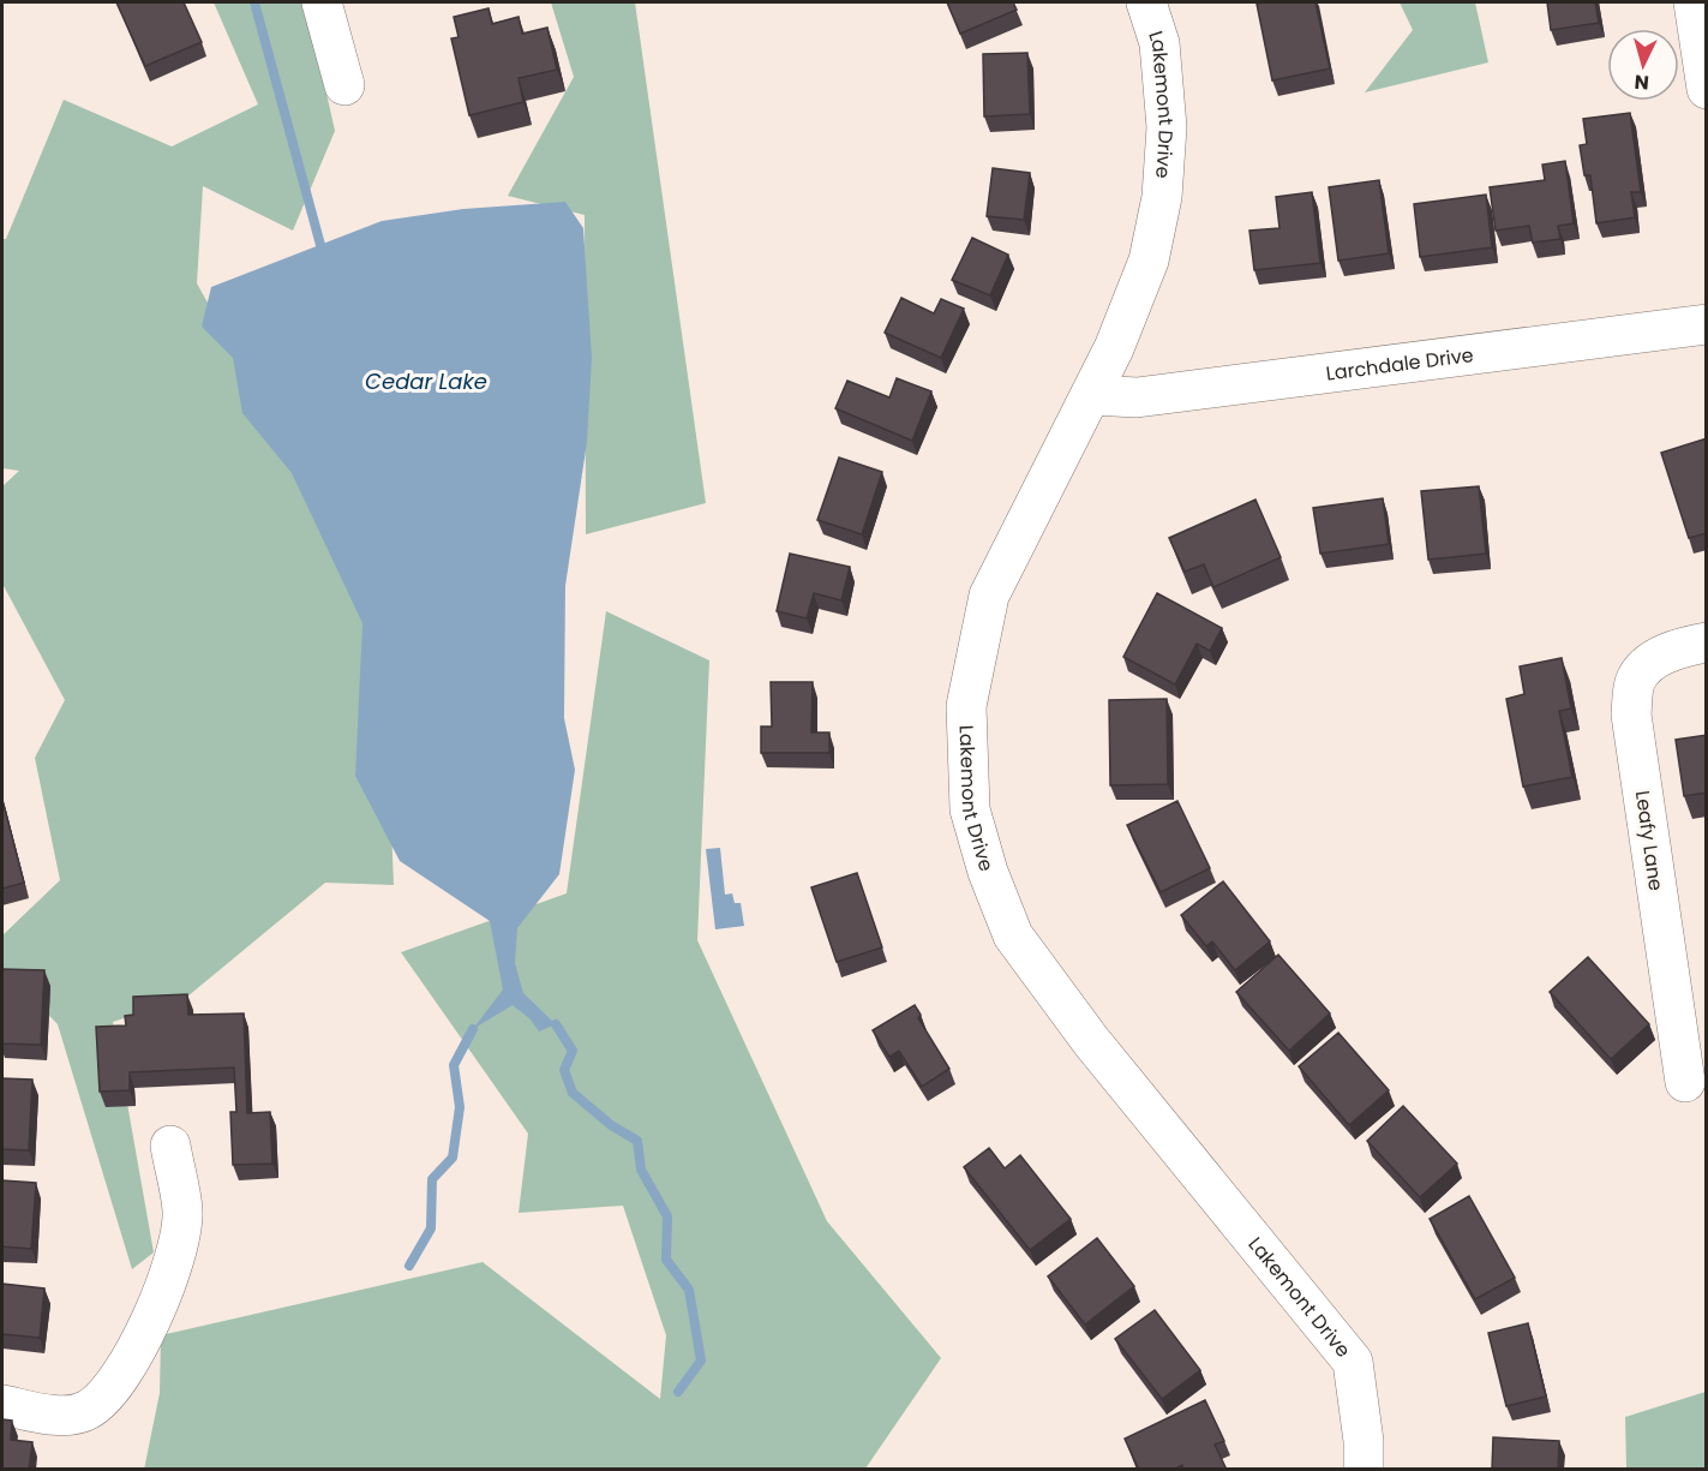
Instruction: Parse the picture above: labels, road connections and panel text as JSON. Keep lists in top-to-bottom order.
{
  "streets": {
    "street": ["Lakemont Drive", "Larchdale Drive", "Leafy Lane"]
  },
  "crossings": [
    ["Lakemont Drive", "Larchdale Drive"]
  ],
  "water": ["Cedar Lake"],
  "north": "bottom"
}
